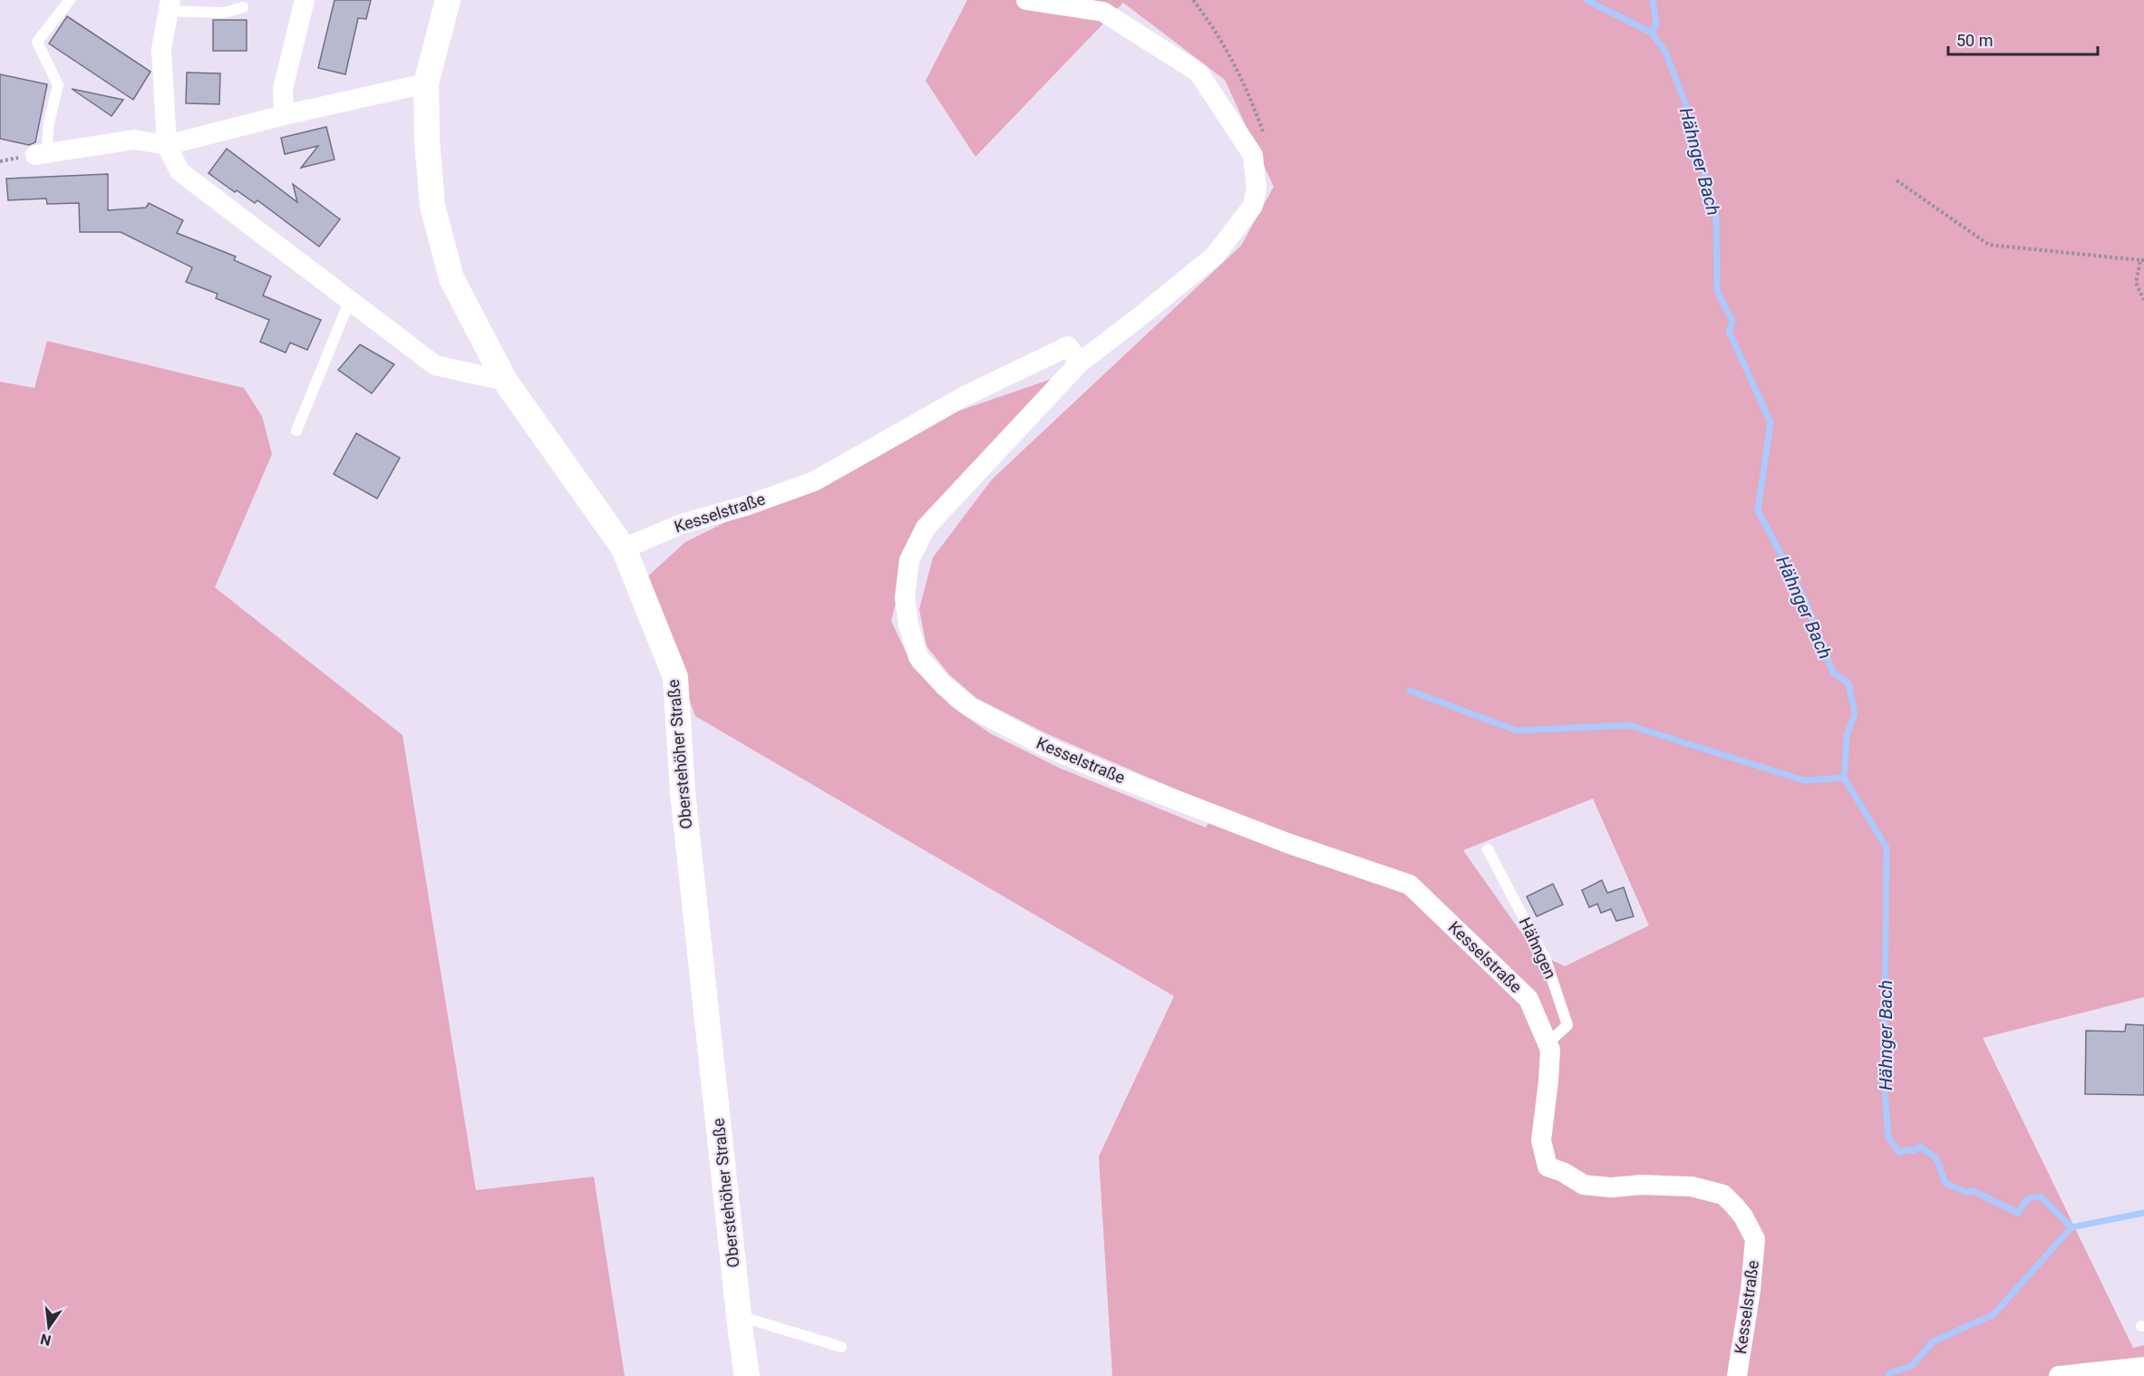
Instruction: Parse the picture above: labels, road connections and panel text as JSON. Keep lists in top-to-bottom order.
{
  "streets": {
    "street": ["Kesselstraße", "Oberstehöher Straße"],
    "lane": ["Hähngen"]
  },
  "crossings": [
    ["Kesselstraße", "Oberstehöher Straße"],
    ["Kesselstraße", "Hähngen"]
  ],
  "water": ["Hähnger Bach"],
  "scale_bar": "50 m",
  "north": "bottom"
}
